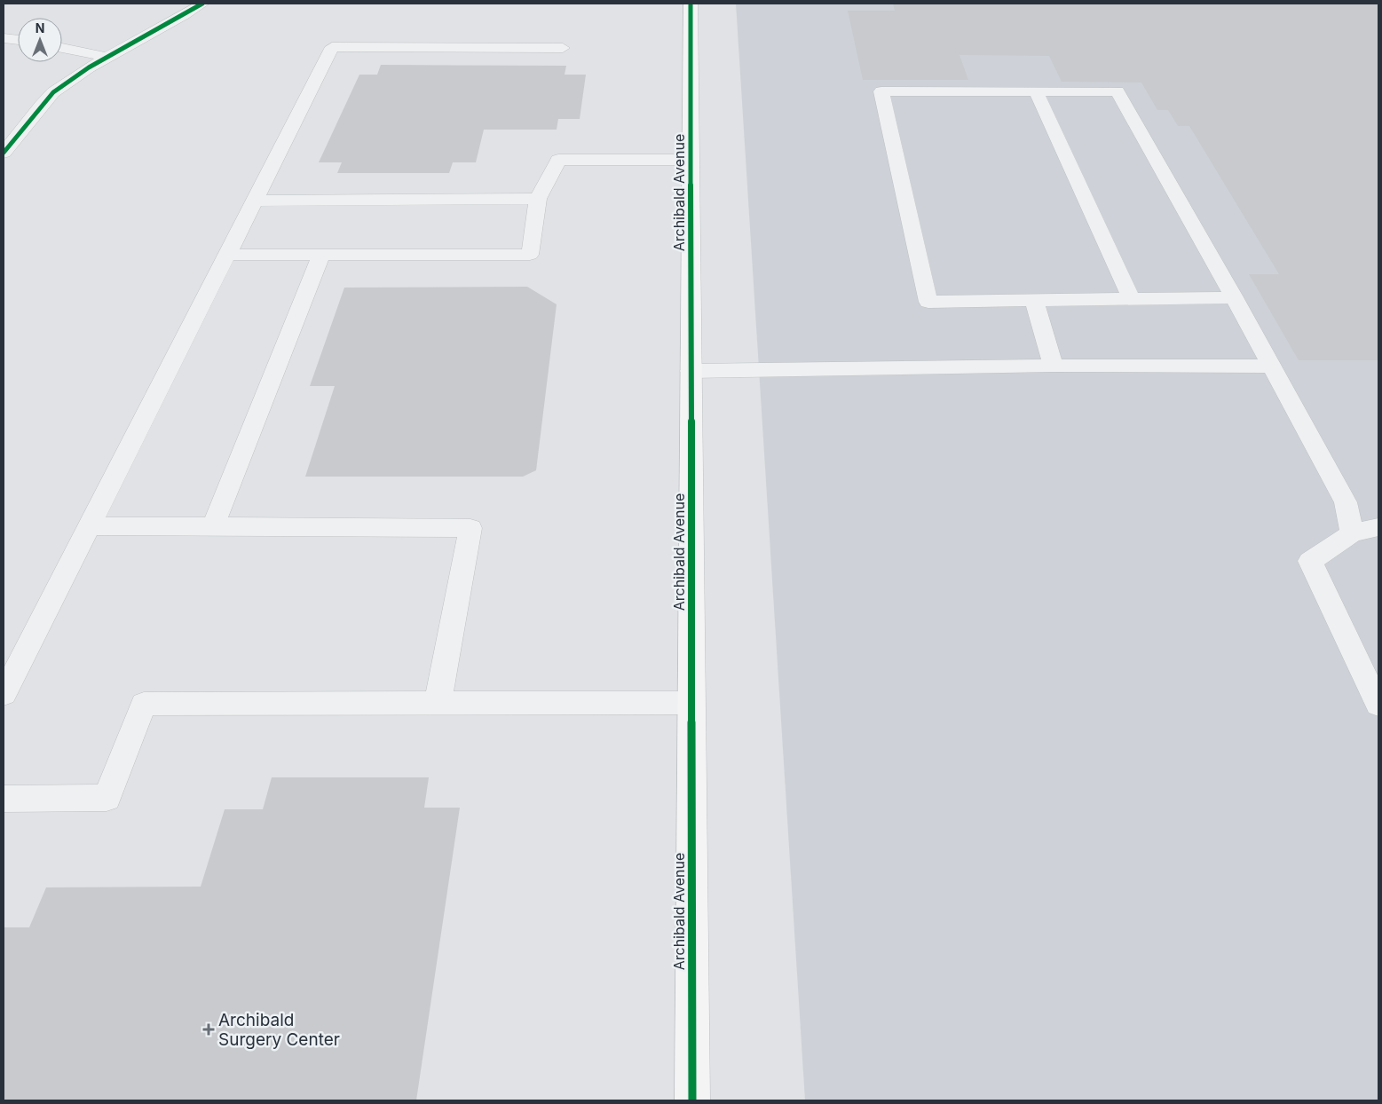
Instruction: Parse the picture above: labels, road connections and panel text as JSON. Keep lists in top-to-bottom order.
{
  "streets": {
    "main road": ["Archibald Avenue"]
  },
  "places": {
    "health": ["Archibald Surgery Center"]
  },
  "north": "top"
}
